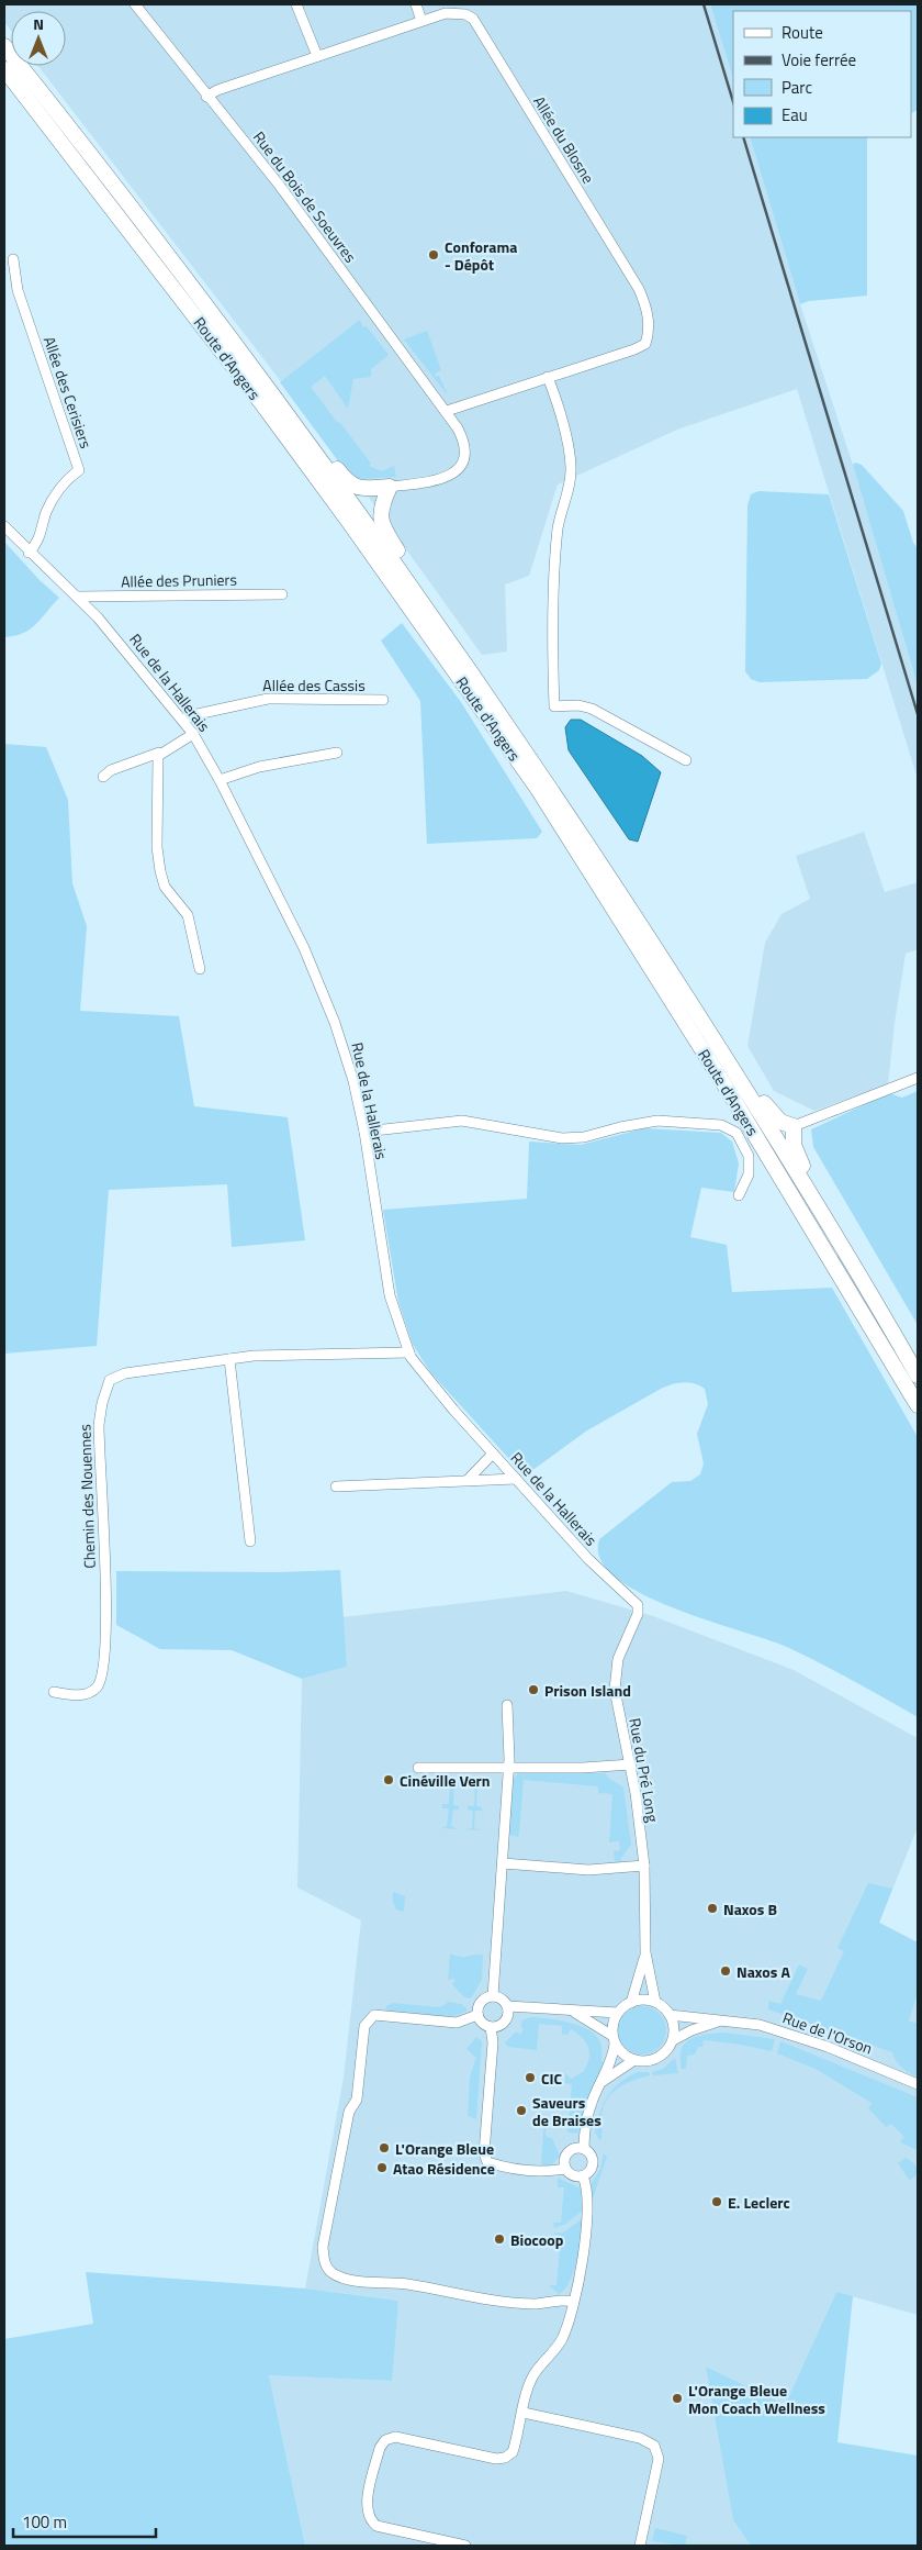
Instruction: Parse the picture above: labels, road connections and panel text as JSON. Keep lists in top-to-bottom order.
{
  "streets": {
    "highway": ["Route d'Angers"],
    "street": [
      "Allée du Blosne",
      "Rue du Bois de Soeuvres",
      "Allée des Cerisiers",
      "Allée des Pruniers",
      "Rue de la Hallerais",
      "Allée des Cassis",
      "Chemin des Nouennes",
      "Rue du Pré Long",
      "Rue de l'Orson"
    ]
  },
  "crossings": [
    ["Allée du Blosne", "Rue du Bois de Soeuvres"],
    ["Allée des Cerisiers", "Rue de la Hallerais"],
    ["Allée des Pruniers", "Rue de la Hallerais"],
    ["Rue de la Hallerais", "Allée des Cassis"],
    ["Rue de la Hallerais", "Chemin des Nouennes"],
    ["Rue de la Hallerais", "Rue du Pré Long"],
    ["Rue du Pré Long", "Rue de l'Orson"]
  ],
  "places": [
    "Conforama - Dépôt",
    "Prison Island",
    "Cinéville Vern",
    "Naxos B",
    "Naxos A",
    "CIC",
    "Saveurs de Braises",
    "L'Orange Bleue",
    "Atao Résidence",
    "E. Leclerc",
    "Biocoop",
    "L'Orange Bleue Mon Coach Wellness"
  ],
  "legend": [
    "Route",
    "Voie ferrée",
    "Parc",
    "Eau"
  ],
  "scale_bar": "100 m",
  "north": "top"
}
